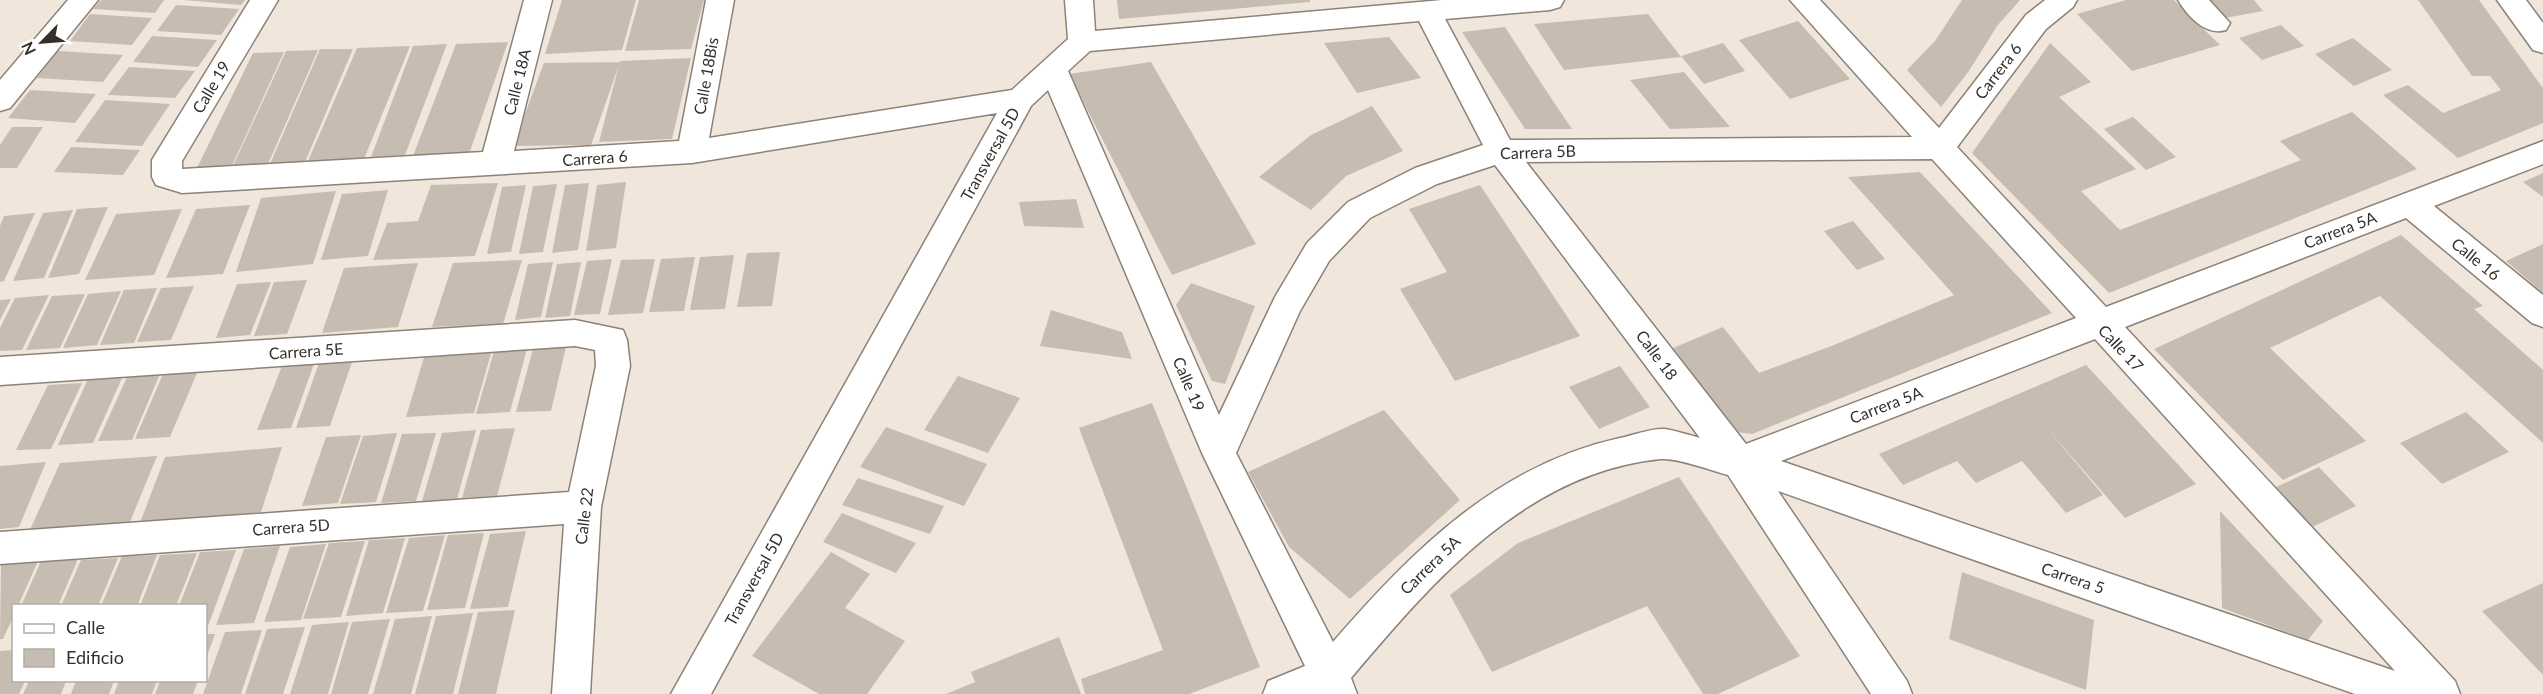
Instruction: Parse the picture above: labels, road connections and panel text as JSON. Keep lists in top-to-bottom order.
{
  "streets": {
    "street": [
      "Carrera 6",
      "Calle 18Bis",
      "Calle 18A",
      "Calle 19",
      "Carrera 5B",
      "Transversal 5D",
      "Carrera 5A",
      "Calle 16",
      "Calle 17",
      "Carrera 5E",
      "Calle 18",
      "Calle 22",
      "Carrera 5D",
      "Carrera 5"
    ]
  },
  "crossings": [
    ["Carrera 6", "Calle 18Bis"],
    ["Carrera 6", "Calle 18A"],
    ["Carrera 6", "Calle 19"],
    ["Carrera 6", "Carrera 5B"],
    ["Carrera 6", "Transversal 5D"],
    ["Carrera 6", "Calle 17"],
    ["Calle 19", "Carrera 5B"],
    ["Calle 19", "Transversal 5D"],
    ["Calle 19", "Carrera 5A"],
    ["Carrera 5B", "Calle 17"],
    ["Carrera 5B", "Calle 18"],
    ["Carrera 5A", "Calle 16"],
    ["Carrera 5A", "Calle 17"],
    ["Carrera 5A", "Calle 18"],
    ["Carrera 5A", "Carrera 5"],
    ["Carrera 5E", "Calle 22"],
    ["Calle 18", "Carrera 5"],
    ["Calle 22", "Carrera 5D"]
  ],
  "legend": ["Calle", "Edificio"],
  "north": "bottom left"
}
